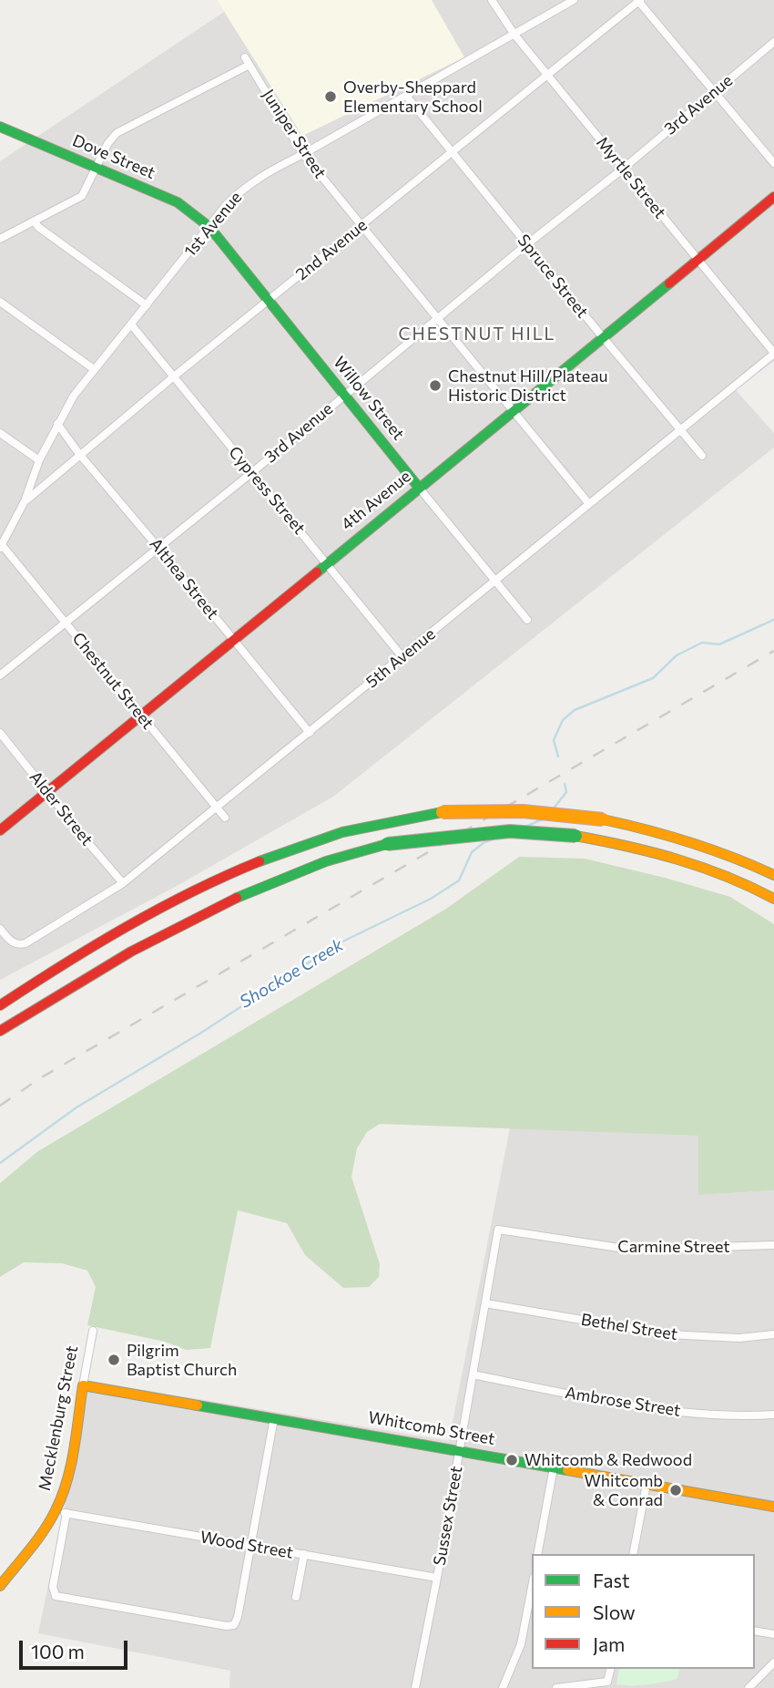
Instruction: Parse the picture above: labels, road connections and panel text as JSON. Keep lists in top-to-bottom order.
{
  "streets": {
    "main road": [
      "Dove Street",
      "Willow Street",
      "4th Avenue",
      "Mecklenburg Street",
      "Whitcomb Street"
    ],
    "street": [
      "3rd Avenue",
      "Juniper Street",
      "Myrtle Street",
      "1st Avenue",
      "2nd Avenue",
      "Spruce Street",
      "Cypress Street",
      "Althea Street",
      "5th Avenue",
      "Chestnut Street",
      "Alder Street",
      "Carmine Street",
      "Bethel Street",
      "Ambrose Street",
      "Sussex Street",
      "Wood Street"
    ]
  },
  "crossings": [
    ["3rd Avenue", "Juniper Street"],
    ["3rd Avenue", "Myrtle Street"],
    ["3rd Avenue", "Spruce Street"],
    ["3rd Avenue", "Willow Street"],
    ["3rd Avenue", "Cypress Street"],
    ["3rd Avenue", "Althea Street"],
    ["3rd Avenue", "Chestnut Street"],
    ["Juniper Street", "1st Avenue"],
    ["Juniper Street", "2nd Avenue"],
    ["Juniper Street", "4th Avenue"],
    ["Juniper Street", "5th Avenue"],
    ["Dove Street", "1st Avenue"],
    ["Dove Street", "Willow Street"],
    ["Myrtle Street", "1st Avenue"],
    ["Myrtle Street", "2nd Avenue"],
    ["Myrtle Street", "4th Avenue"],
    ["Myrtle Street", "5th Avenue"],
    ["1st Avenue", "2nd Avenue"],
    ["1st Avenue", "Spruce Street"],
    ["1st Avenue", "Willow Street"],
    ["1st Avenue", "Cypress Street"],
    ["1st Avenue", "Althea Street"],
    ["1st Avenue", "Chestnut Street"],
    ["2nd Avenue", "Spruce Street"],
    ["2nd Avenue", "Willow Street"],
    ["2nd Avenue", "Cypress Street"],
    ["2nd Avenue", "Althea Street"],
    ["Spruce Street", "4th Avenue"],
    ["Spruce Street", "5th Avenue"],
    ["Willow Street", "4th Avenue"],
    ["Willow Street", "5th Avenue"],
    ["Cypress Street", "4th Avenue"],
    ["Cypress Street", "5th Avenue"],
    ["4th Avenue", "Althea Street"],
    ["4th Avenue", "Chestnut Street"],
    ["4th Avenue", "Alder Street"],
    ["Althea Street", "5th Avenue"],
    ["5th Avenue", "Chestnut Street"],
    ["5th Avenue", "Alder Street"],
    ["Carmine Street", "Sussex Street"],
    ["Bethel Street", "Sussex Street"],
    ["Ambrose Street", "Sussex Street"],
    ["Mecklenburg Street", "Whitcomb Street"],
    ["Mecklenburg Street", "Wood Street"],
    ["Whitcomb Street", "Sussex Street"],
    ["Sussex Street", "Wood Street"]
  ],
  "districts": ["CHESTNUT HILL"],
  "water": ["Shockoe Creek"],
  "places": [
    "Overby-Sheppard Elementary School",
    "Chestnut Hill/Plateau Historic District",
    "Pilgrim Baptist Church",
    "Whitcomb & Redwood",
    "Whitcomb & Conrad"
  ],
  "legend": ["Fast", "Slow", "Jam"],
  "scale_bar": "100 m"
}
